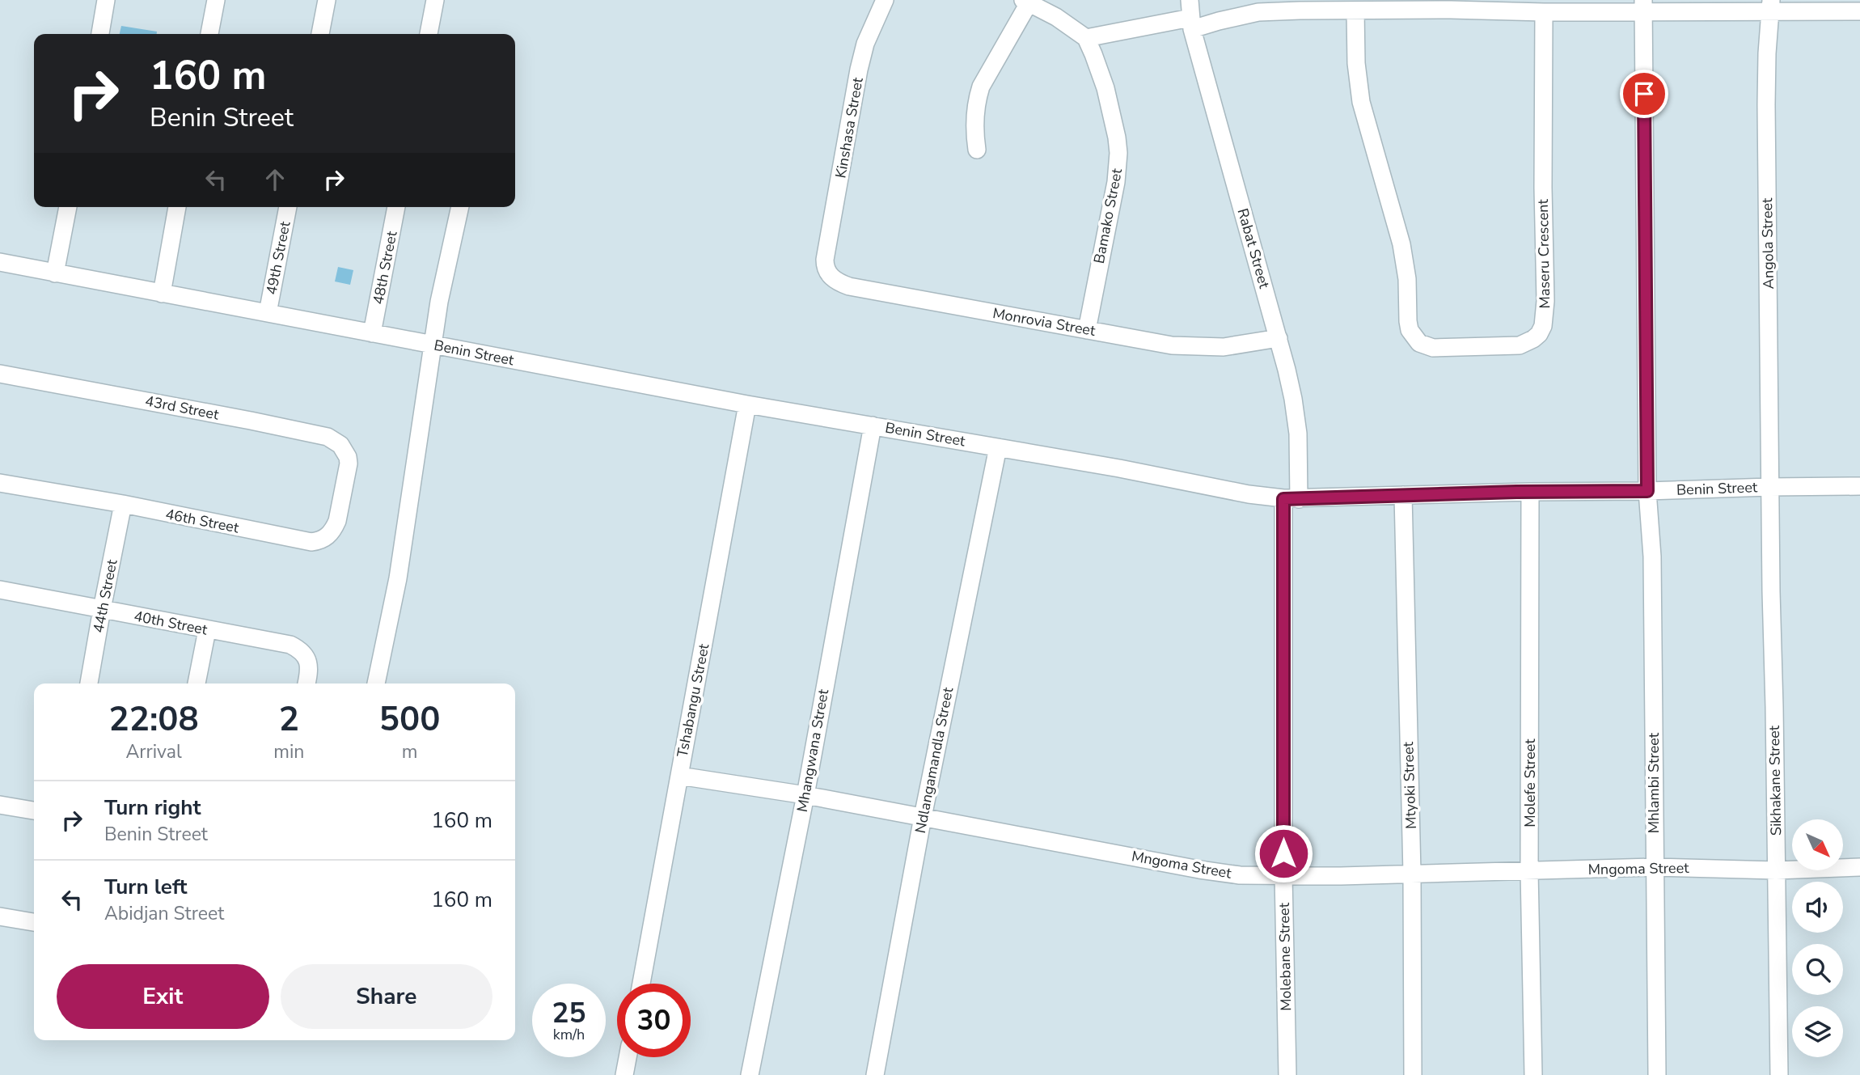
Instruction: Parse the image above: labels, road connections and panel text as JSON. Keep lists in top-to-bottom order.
{
  "streets": {
    "street": [
      "Kinshasa Street",
      "Bamako Street",
      "Angola Street",
      "Rabat Street",
      "Maseru Crescent",
      "49th Street",
      "48th Street",
      "Monrovia Street",
      "Benin Street",
      "43rd Street",
      "46th Street",
      "44th Street",
      "40th Street",
      "Tshabangu Street",
      "Mhangwana Street",
      "Ndlangamandla Street",
      "Sikhakane Street",
      "Molefe Street",
      "Mhlambi Street",
      "Mtyoki Street",
      "Mngoma Street",
      "Molebane Street"
    ]
  },
  "crossings": [
    ["Kinshasa Street", "Monrovia Street"],
    ["Bamako Street", "Monrovia Street"],
    ["Angola Street", "Benin Street"],
    ["Angola Street", "Sikhakane Street"],
    ["Rabat Street", "Monrovia Street"],
    ["Rabat Street", "Benin Street"],
    ["Rabat Street", "Molebane Street"],
    ["49th Street", "Benin Street"],
    ["48th Street", "Benin Street"],
    ["Benin Street", "Tshabangu Street"],
    ["Benin Street", "Mhangwana Street"],
    ["Benin Street", "Ndlangamandla Street"],
    ["Benin Street", "Sikhakane Street"],
    ["Benin Street", "Molefe Street"],
    ["Benin Street", "Mhlambi Street"],
    ["Benin Street", "Mtyoki Street"],
    ["Benin Street", "Molebane Street"],
    ["43rd Street", "46th Street"],
    ["46th Street", "44th Street"],
    ["44th Street", "40th Street"],
    ["Tshabangu Street", "Mngoma Street"],
    ["Mhangwana Street", "Mngoma Street"],
    ["Ndlangamandla Street", "Mngoma Street"],
    ["Sikhakane Street", "Mngoma Street"],
    ["Molefe Street", "Mngoma Street"],
    ["Mhlambi Street", "Mngoma Street"],
    ["Mtyoki Street", "Mngoma Street"],
    ["Mngoma Street", "Molebane Street"]
  ],
  "north": "bottom right",
  "page": {
    "turn": ["160 m", "Benin Street"],
    "eta": [
      "22:08",
      "Arrival",
      "2",
      "min",
      "500",
      "m"
    ],
    "list": [
      {
        "name": "Turn right",
        "note": "Benin Street",
        "value": "160 m"
      },
      {
        "name": "Turn left",
        "note": "Abidjan Street",
        "value": "160 m"
      }
    ],
    "buttons": ["Exit", "Share"],
    "speed": "25 km/h",
    "limit": "30"
  }
}
